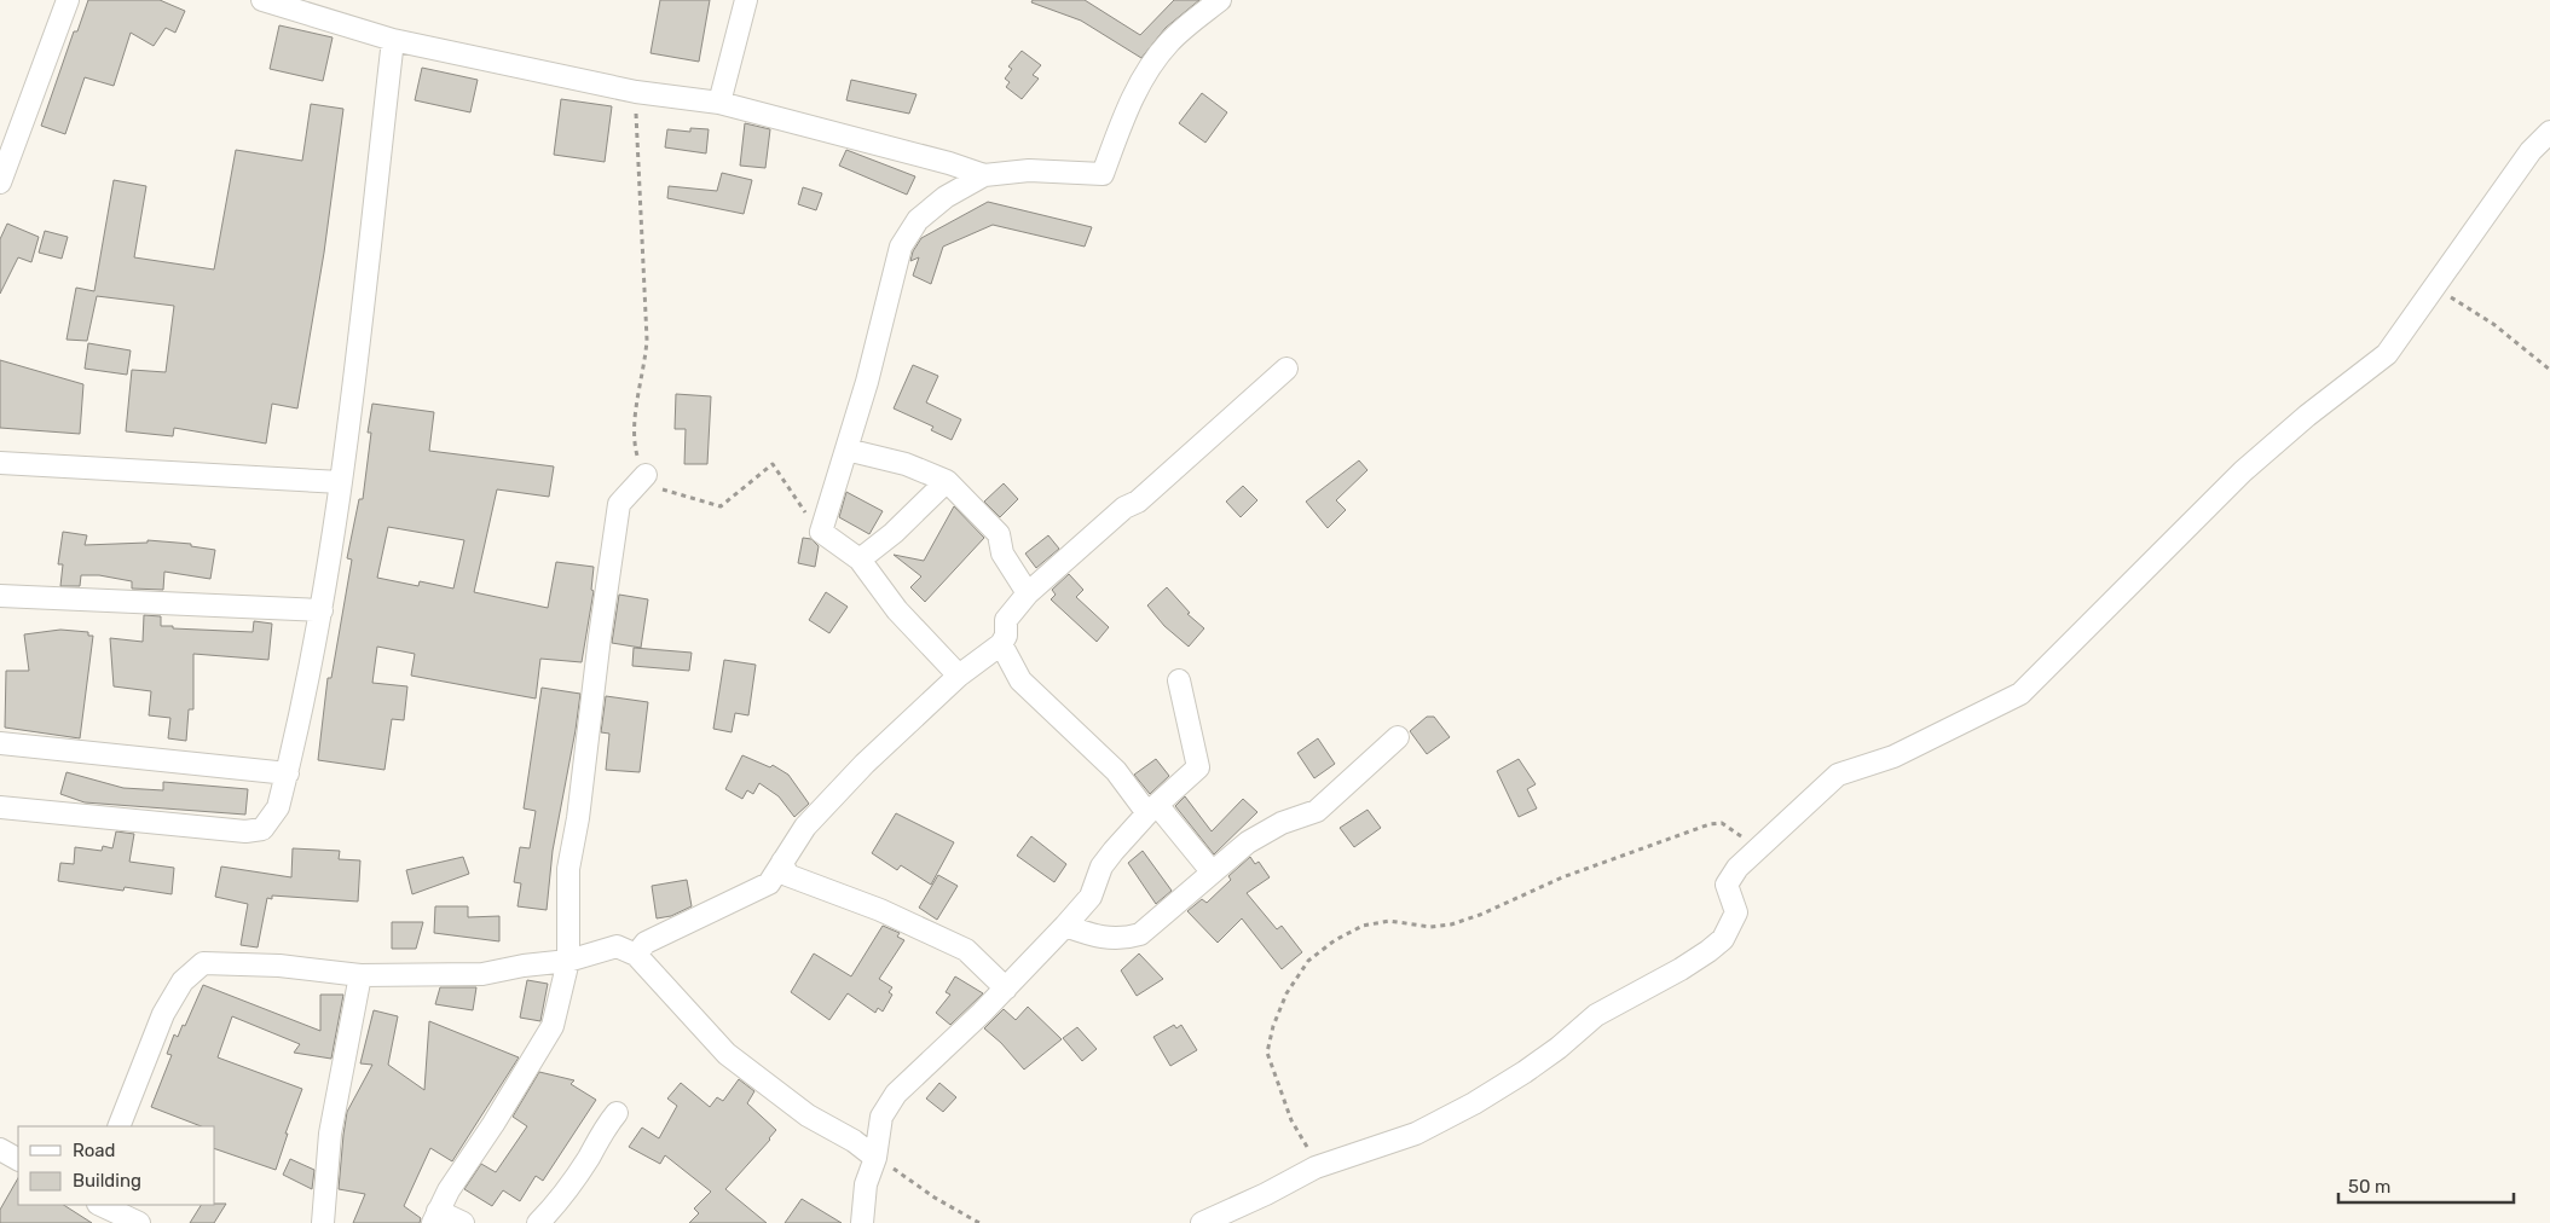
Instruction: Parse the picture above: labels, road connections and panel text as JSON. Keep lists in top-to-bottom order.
{
  "legend": ["Road", "Building"],
  "scale_bar": "50 m"
}
